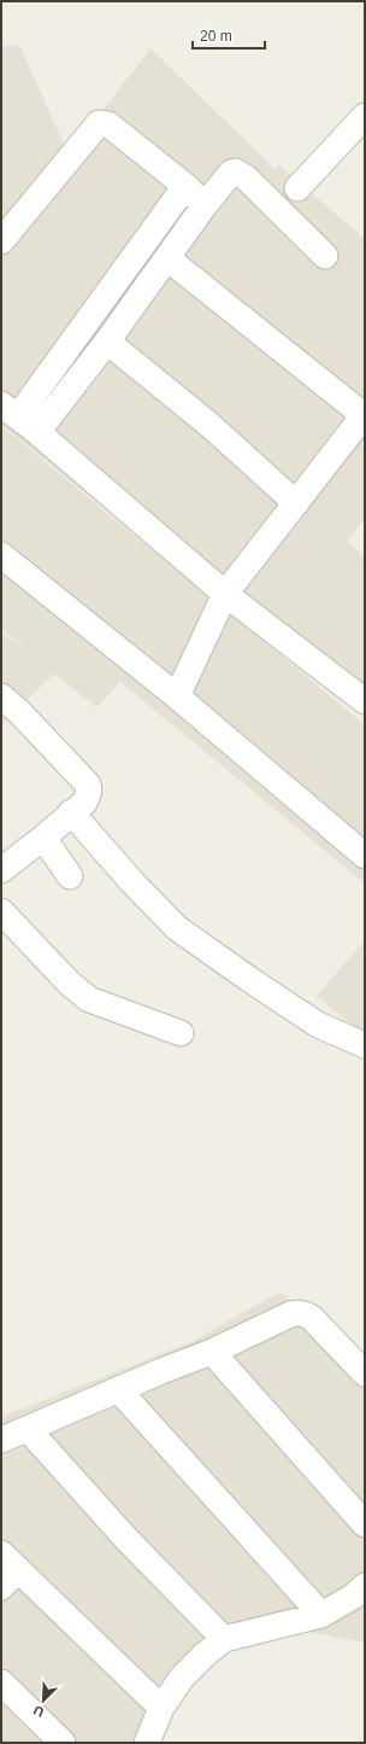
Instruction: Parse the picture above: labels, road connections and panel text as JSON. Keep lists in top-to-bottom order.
{
  "scale_bar": "20 m",
  "north": "bottom left"
}
